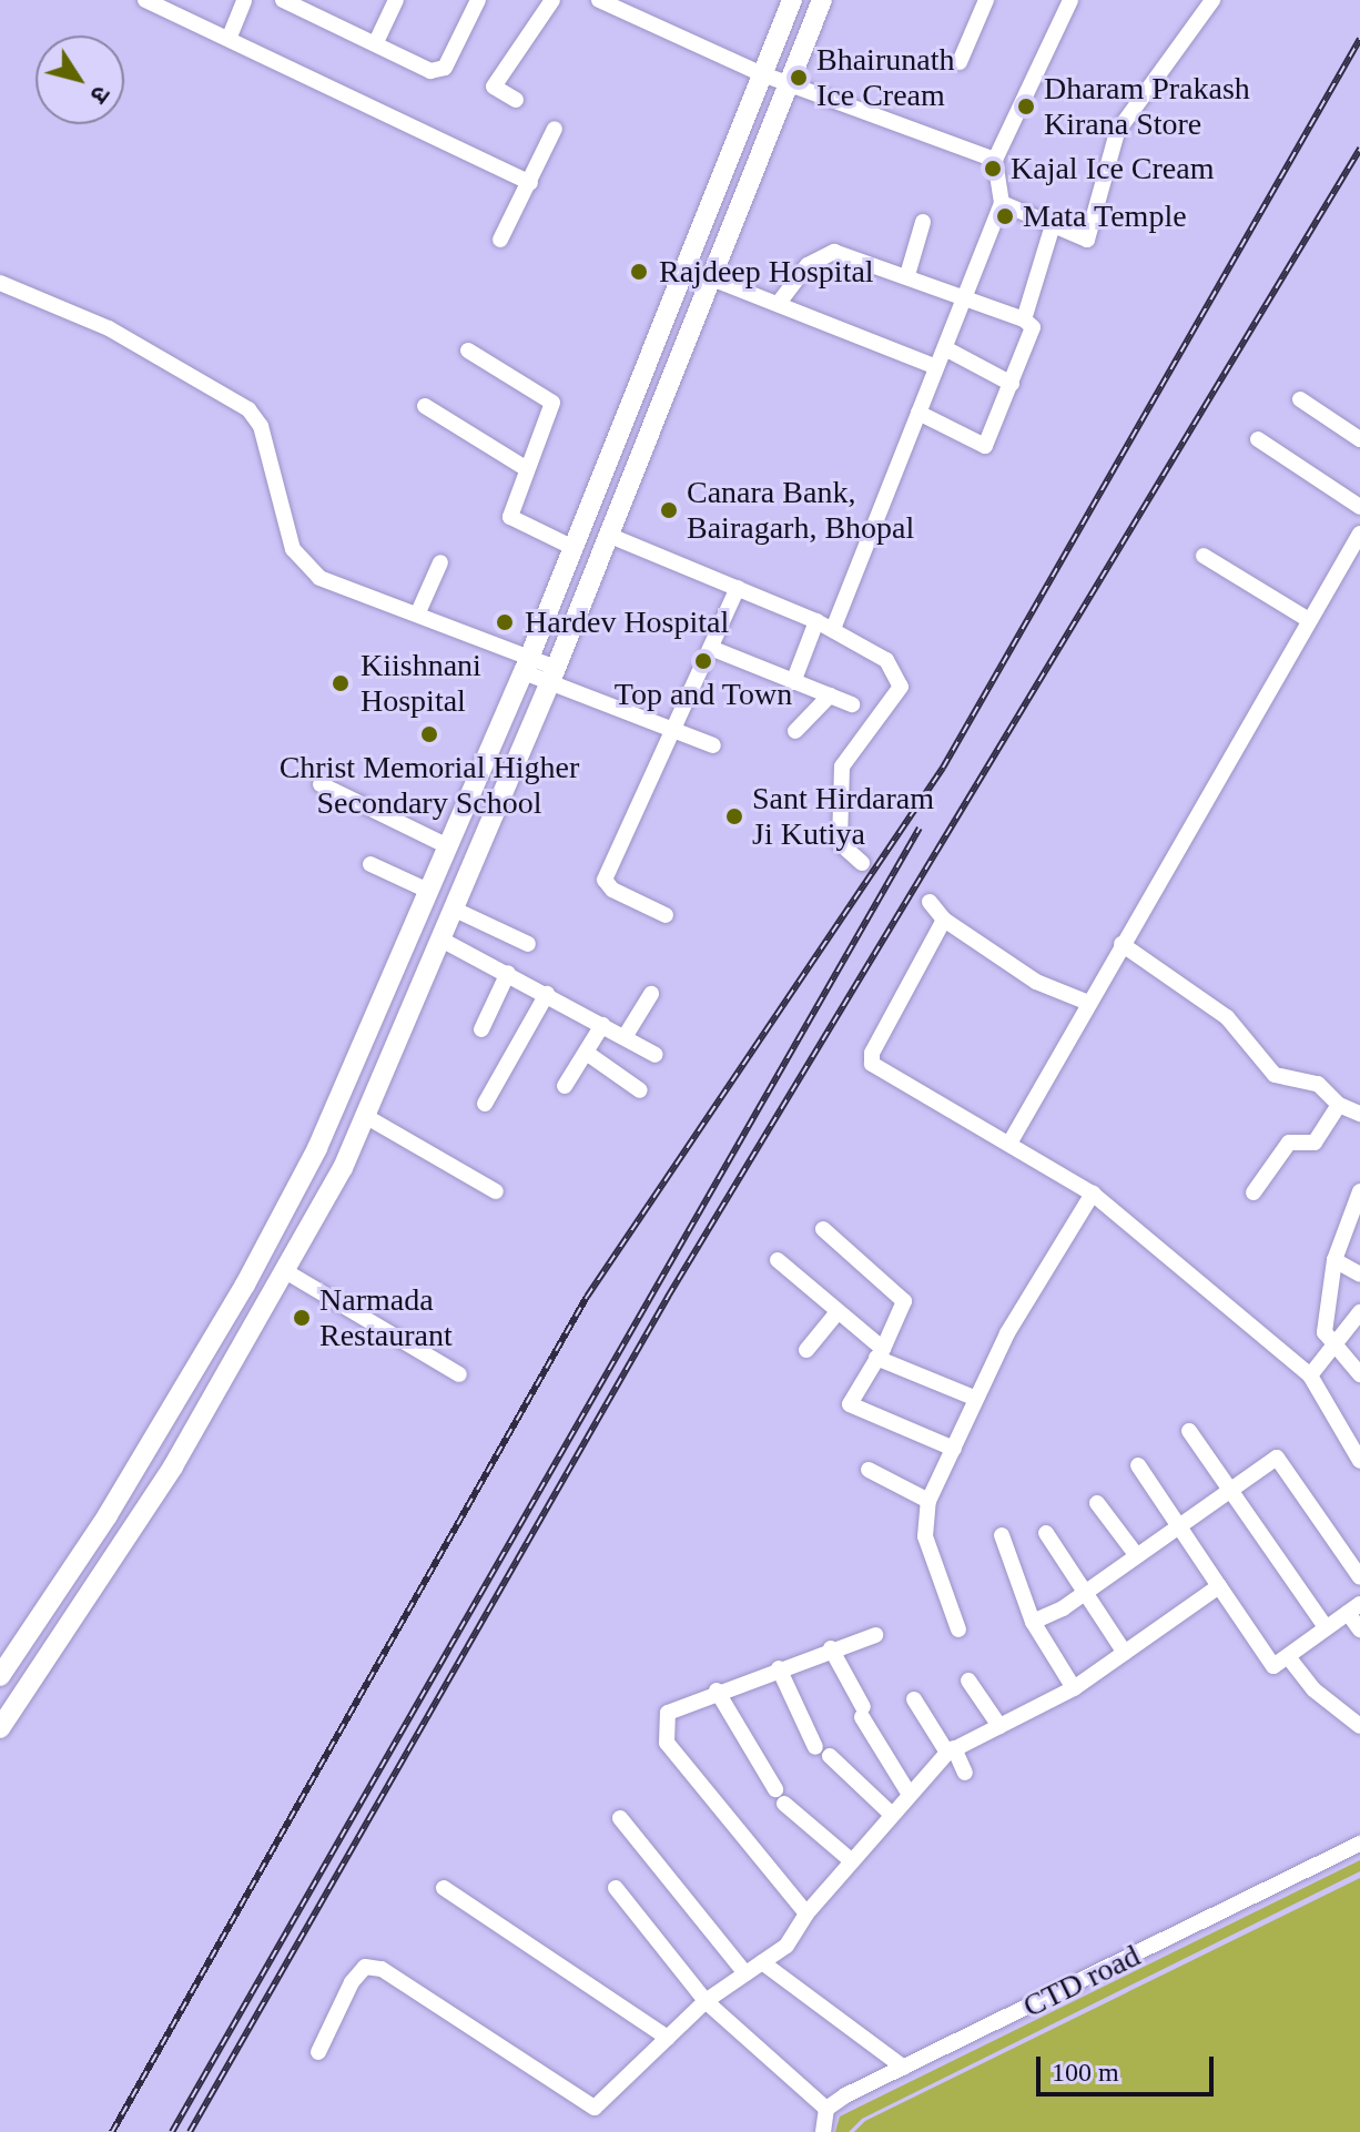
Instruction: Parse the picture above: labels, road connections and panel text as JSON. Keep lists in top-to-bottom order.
{
  "streets": {
    "street": ["CTD road"]
  },
  "places": [
    "Bhairunath Ice Cream",
    "Dharam Prakash Kirana Store",
    "Kajal Ice Cream",
    "Mata Temple",
    "Rajdeep Hospital",
    "Canara Bank, Bairagarh, Bhopal",
    "Hardev Hospital",
    "Top and Town",
    "Kiishnani Hospital",
    "Christ Memorial Higher Secondary School",
    "Sant Hirdaram Ji Kutiya",
    "Narmada Restaurant"
  ],
  "scale_bar": "100 m",
  "north": "bottom right"
}
